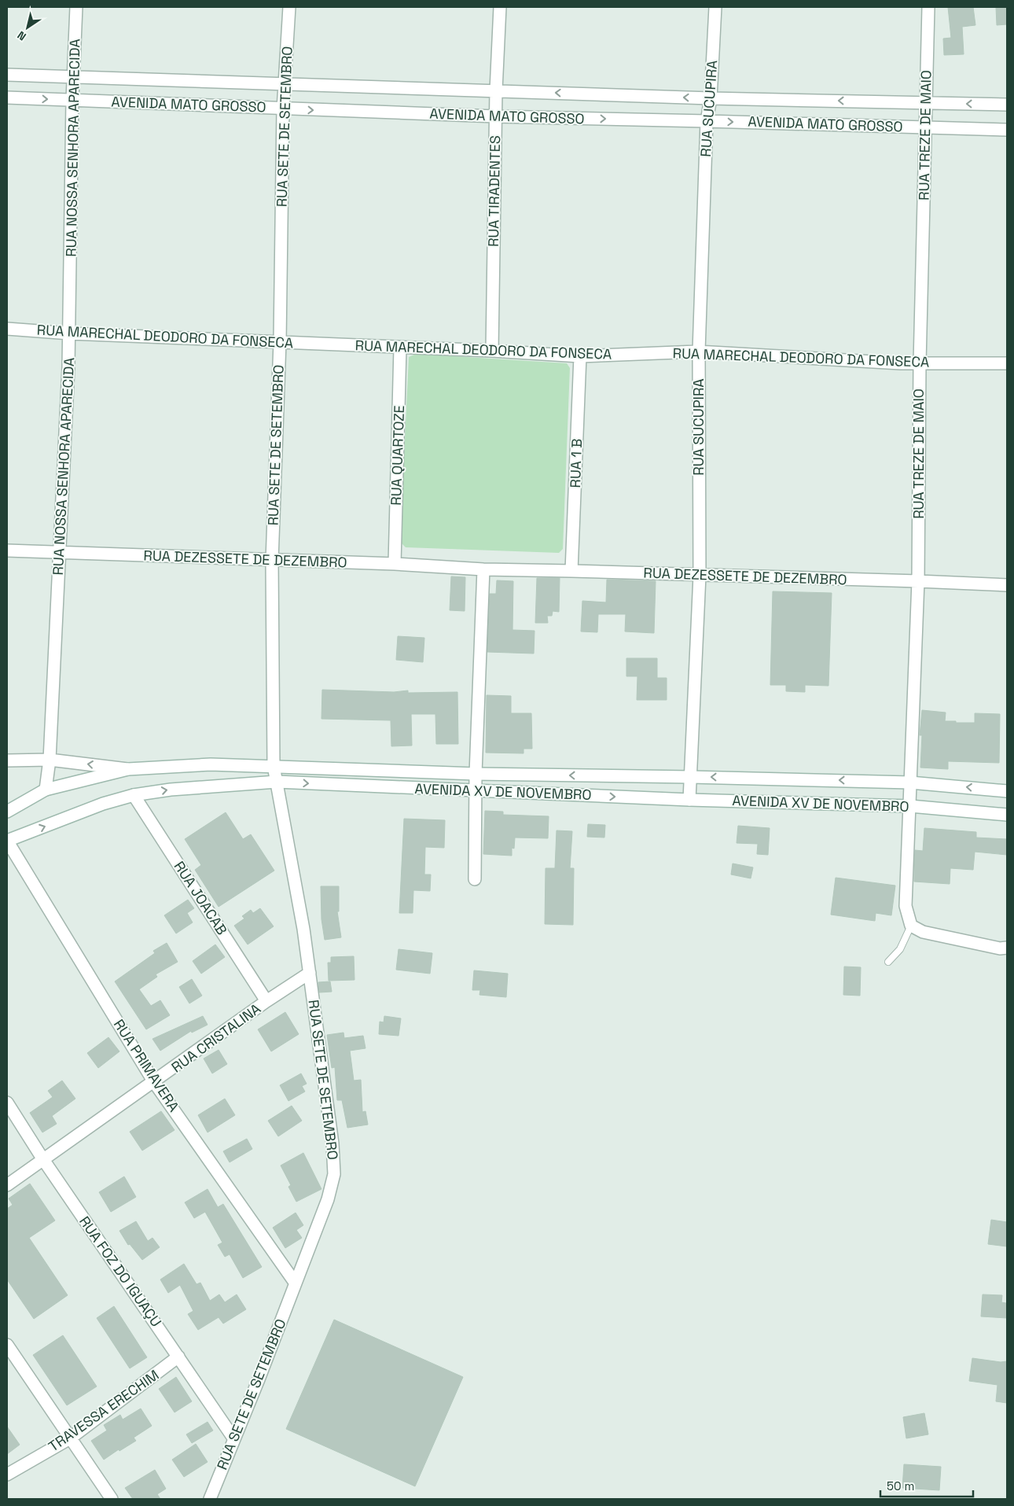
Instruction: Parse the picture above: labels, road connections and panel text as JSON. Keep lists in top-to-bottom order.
{
  "streets": {
    "street": [
      "AVENIDA MATO GROSSO",
      "RUA SUCUPIRA",
      "RUA SETE DE SETEMBRO",
      "RUA TREZE DE MAIO",
      "RUA NOSSA SENHORA APARECIDA",
      "RUA TIRADENTES",
      "RUA MARECHAL DEODORO DA FONSECA",
      "RUA QUARTOZE",
      "RUA 1 B",
      "RUA DEZESSETE DE DEZEMBRO",
      "AVENIDA XV DE NOVEMBRO",
      "RUA JOACAB",
      "RUA CRISTALINA",
      "RUA PRIMAVERA",
      "RUA FOZ DO IGUAÇU",
      "TRAVESSA ERECHIM"
    ]
  },
  "crossings": [
    ["AVENIDA MATO GROSSO", "RUA SUCUPIRA"],
    ["AVENIDA MATO GROSSO", "RUA SETE DE SETEMBRO"],
    ["AVENIDA MATO GROSSO", "RUA TREZE DE MAIO"],
    ["AVENIDA MATO GROSSO", "RUA NOSSA SENHORA APARECIDA"],
    ["AVENIDA MATO GROSSO", "RUA TIRADENTES"],
    ["RUA SUCUPIRA", "RUA MARECHAL DEODORO DA FONSECA"],
    ["RUA SUCUPIRA", "RUA DEZESSETE DE DEZEMBRO"],
    ["RUA SUCUPIRA", "AVENIDA XV DE NOVEMBRO"],
    ["RUA SETE DE SETEMBRO", "RUA MARECHAL DEODORO DA FONSECA"],
    ["RUA SETE DE SETEMBRO", "RUA DEZESSETE DE DEZEMBRO"],
    ["RUA SETE DE SETEMBRO", "AVENIDA XV DE NOVEMBRO"],
    ["RUA SETE DE SETEMBRO", "RUA CRISTALINA"],
    ["RUA SETE DE SETEMBRO", "RUA PRIMAVERA"],
    ["RUA SETE DE SETEMBRO", "RUA FOZ DO IGUAÇU"],
    ["RUA TREZE DE MAIO", "RUA MARECHAL DEODORO DA FONSECA"],
    ["RUA TREZE DE MAIO", "RUA DEZESSETE DE DEZEMBRO"],
    ["RUA TREZE DE MAIO", "AVENIDA XV DE NOVEMBRO"],
    ["RUA NOSSA SENHORA APARECIDA", "RUA MARECHAL DEODORO DA FONSECA"],
    ["RUA NOSSA SENHORA APARECIDA", "RUA DEZESSETE DE DEZEMBRO"],
    ["RUA NOSSA SENHORA APARECIDA", "AVENIDA XV DE NOVEMBRO"],
    ["RUA TIRADENTES", "RUA MARECHAL DEODORO DA FONSECA"],
    ["RUA MARECHAL DEODORO DA FONSECA", "RUA QUARTOZE"],
    ["RUA MARECHAL DEODORO DA FONSECA", "RUA 1 B"],
    ["RUA QUARTOZE", "RUA DEZESSETE DE DEZEMBRO"],
    ["RUA 1 B", "RUA DEZESSETE DE DEZEMBRO"],
    ["AVENIDA XV DE NOVEMBRO", "RUA JOACAB"],
    ["AVENIDA XV DE NOVEMBRO", "RUA PRIMAVERA"],
    ["RUA JOACAB", "RUA CRISTALINA"],
    ["RUA CRISTALINA", "RUA PRIMAVERA"],
    ["RUA CRISTALINA", "RUA FOZ DO IGUAÇU"],
    ["RUA FOZ DO IGUAÇU", "TRAVESSA ERECHIM"]
  ],
  "scale_bar": "50 m",
  "north": "bottom left"
}
